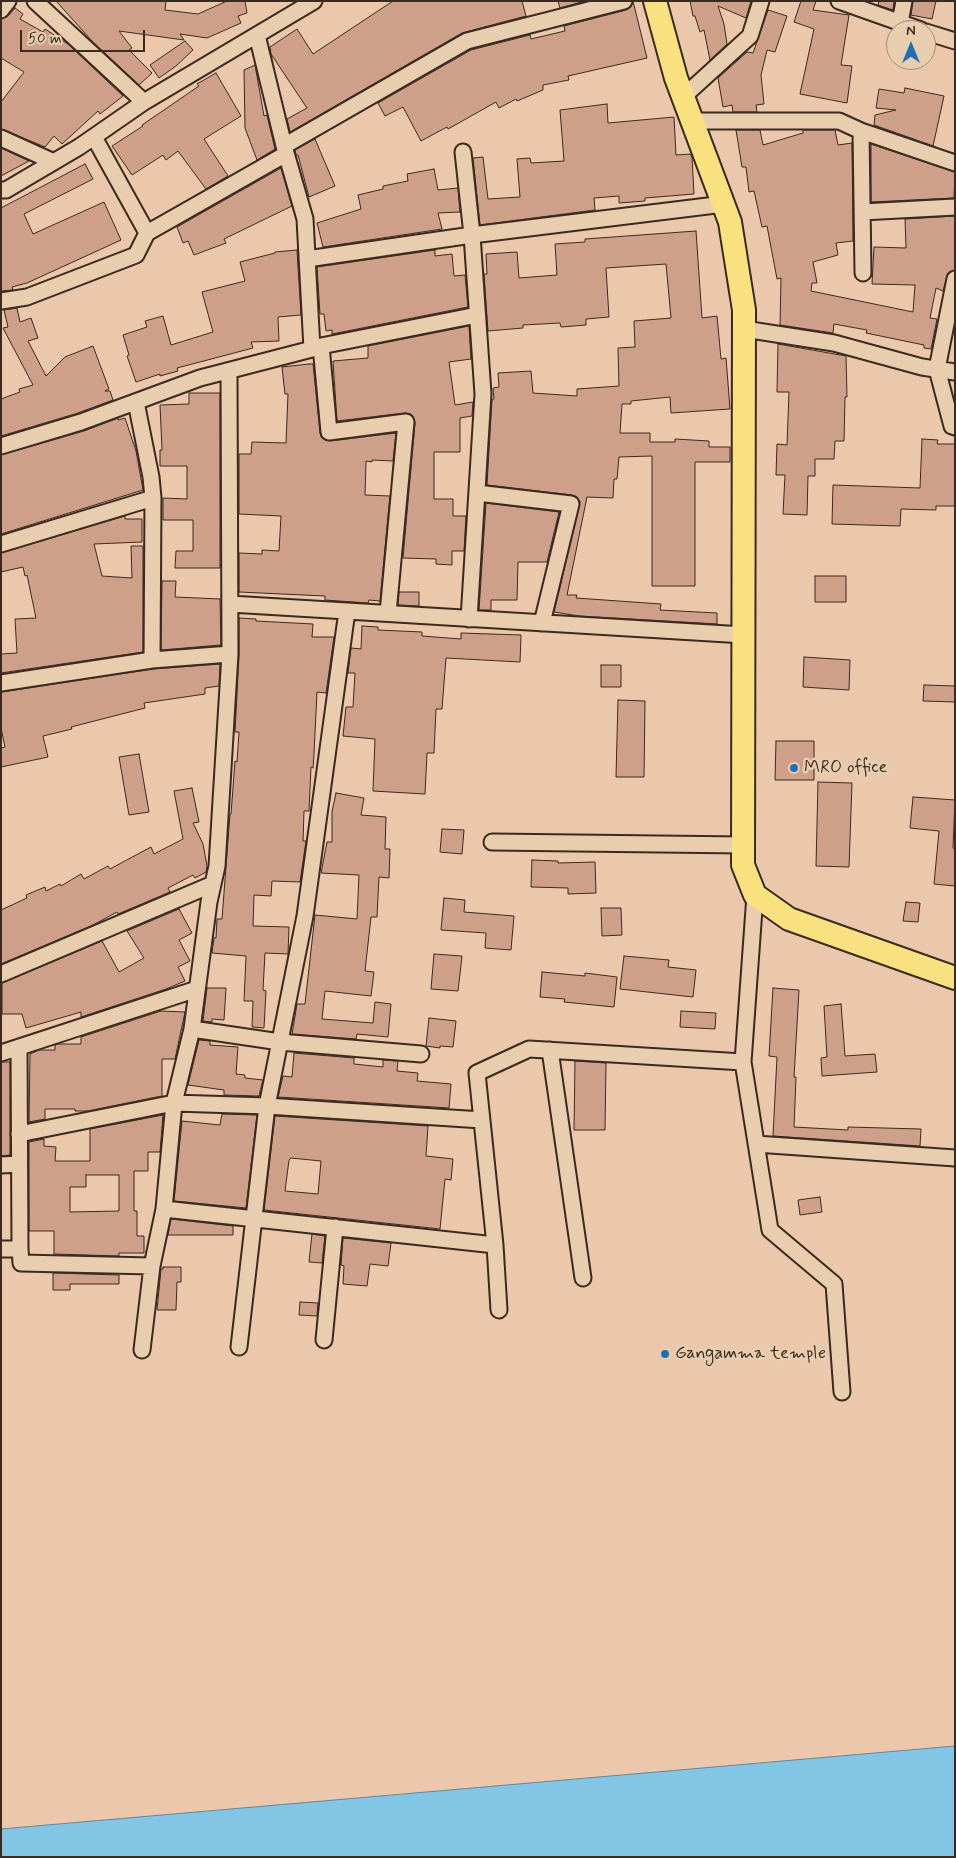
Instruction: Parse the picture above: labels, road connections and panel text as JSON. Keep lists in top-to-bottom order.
{
  "places": ["MRO office", "Gangamma temple"],
  "scale_bar": "50 m",
  "north": "top"
}
